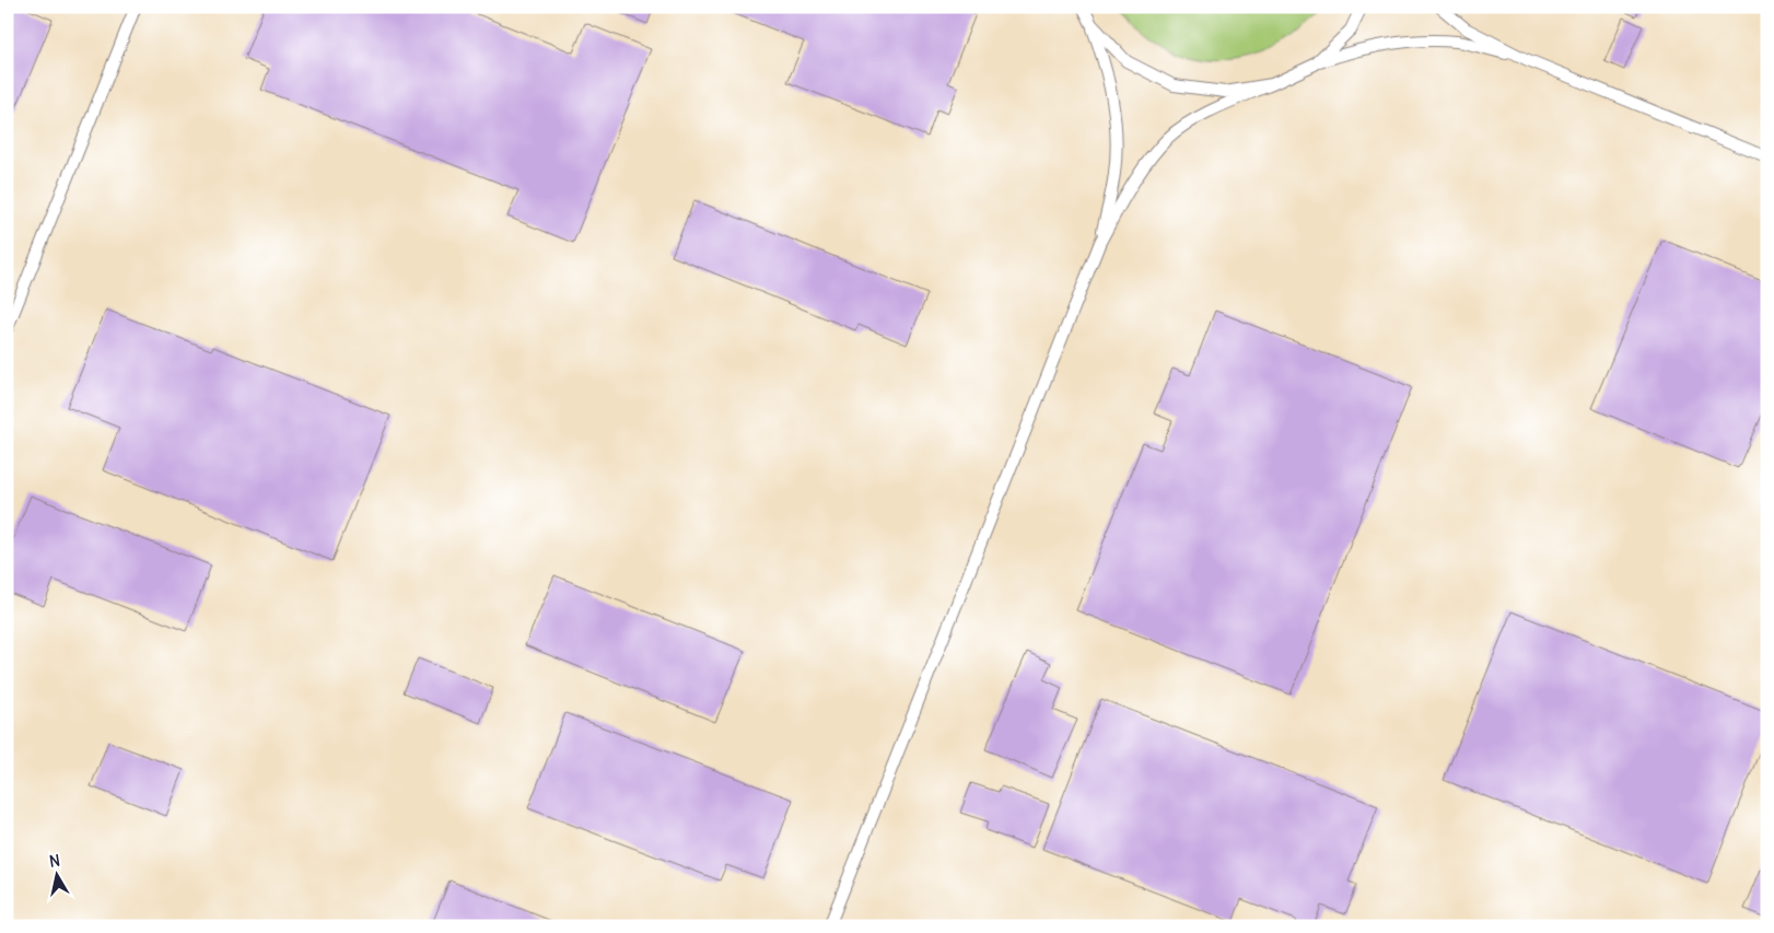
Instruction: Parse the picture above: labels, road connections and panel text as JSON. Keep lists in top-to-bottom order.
{
  "north": "top"
}
